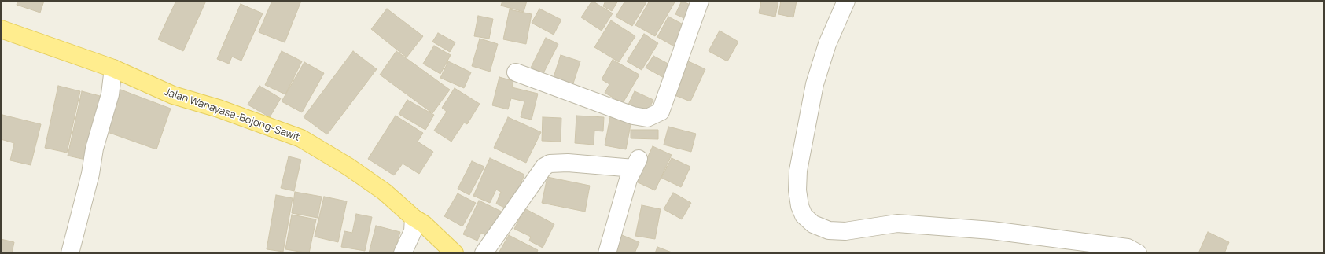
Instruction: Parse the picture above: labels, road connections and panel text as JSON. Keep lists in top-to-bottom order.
{
  "streets": {
    "main road": ["Jalan Wanayasa-Bojong-Sawit"]
  }
}
